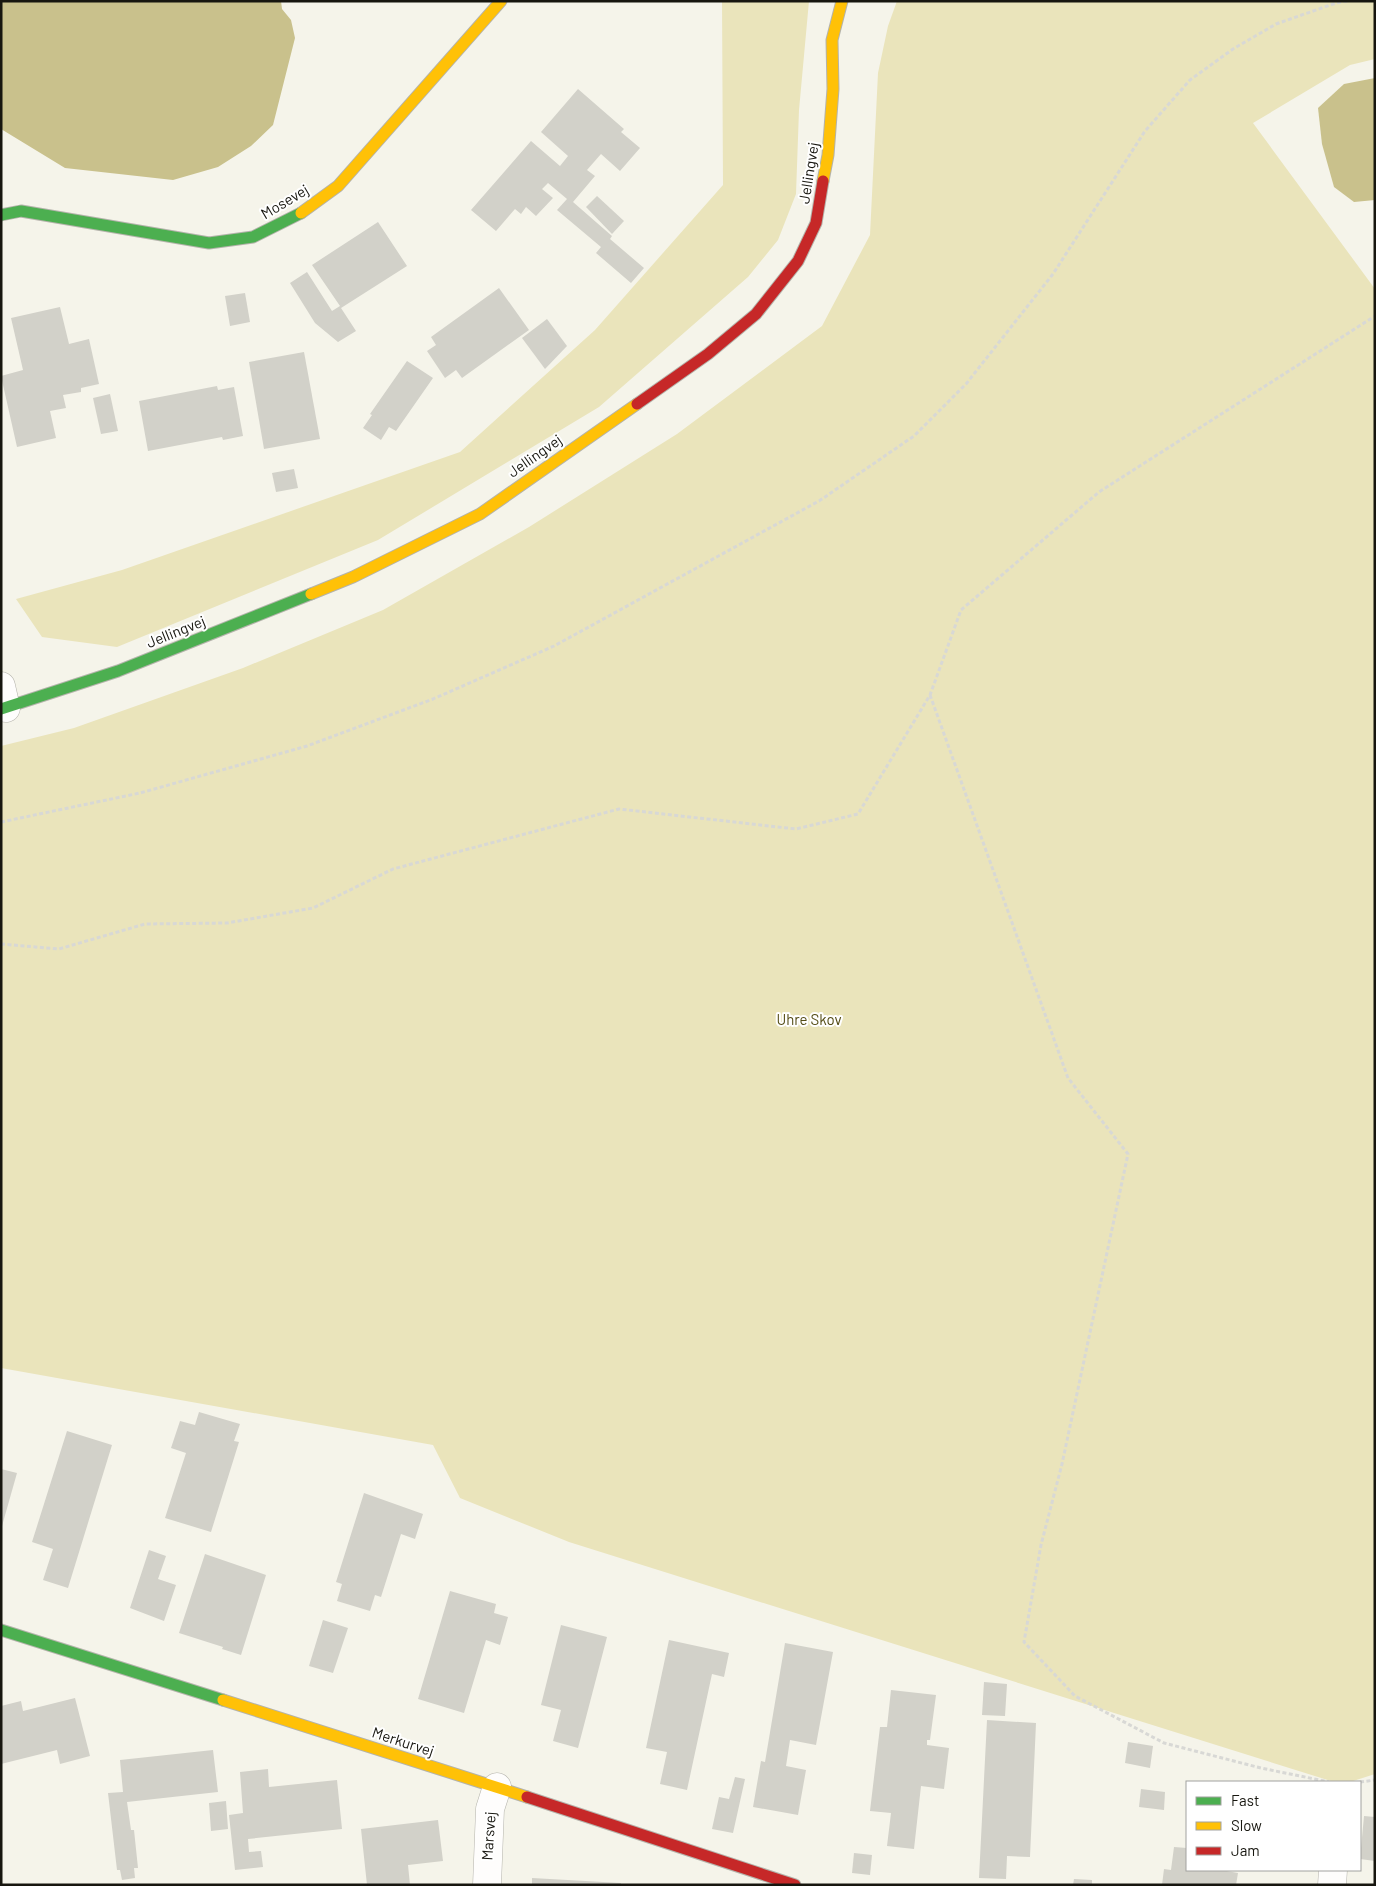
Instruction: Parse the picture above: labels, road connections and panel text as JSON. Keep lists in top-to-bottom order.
{
  "streets": {
    "street": [
      "Jellingvej",
      "Mosevej",
      "Merkurvej",
      "Marsvej"
    ]
  },
  "crossings": [
    ["Merkurvej", "Marsvej"]
  ],
  "parks": ["Uhre Skov"],
  "legend": ["Fast", "Slow", "Jam"]
}
